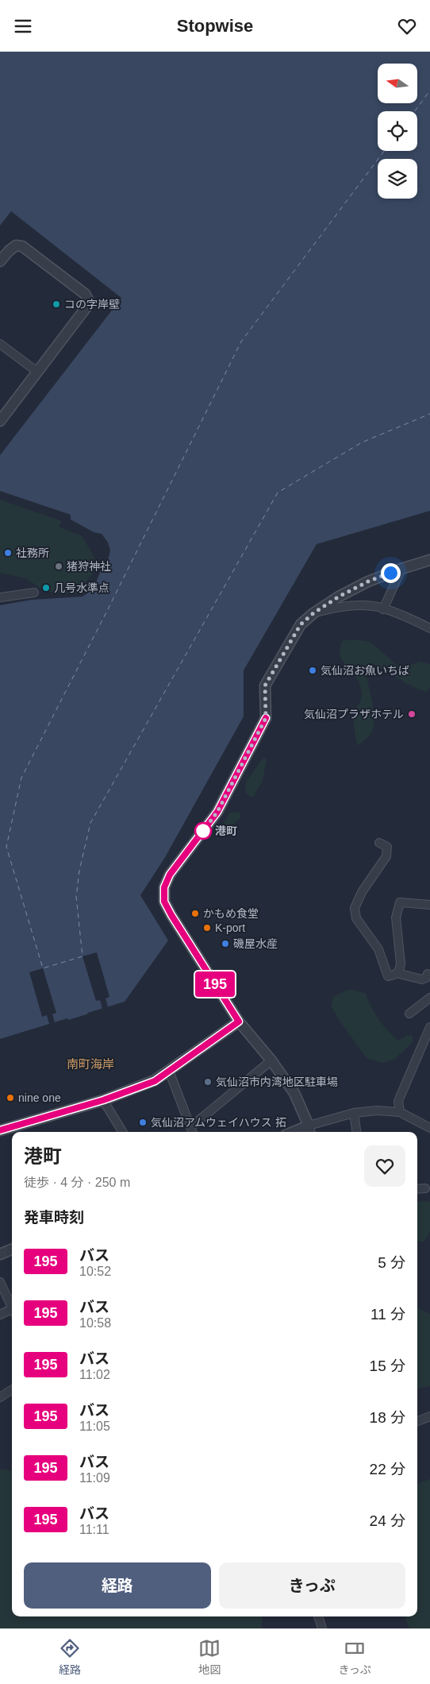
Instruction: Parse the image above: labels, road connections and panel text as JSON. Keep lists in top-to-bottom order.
{
  "districts": ["南町海岸"],
  "places": [
    "コの字岸壁",
    "社務所",
    "猪狩神社",
    "几号水準点",
    "気仙沼お魚いちば",
    "気仙沼プラザホテル",
    "港町",
    "かもめ食堂",
    "K-port",
    "磯屋水産",
    "気仙沼市内湾地区駐車場",
    "nine one",
    "気仙沼アムウェイハウス 拓"
  ],
  "lines": ["bus line 195"],
  "north": "left",
  "page": {
    "header": "Stopwise",
    "on_map": "195",
    "heading": [
      ["港町", "徒歩 · 4 分 · 250 m"],
      "発車時刻"
    ],
    "list": [
      {
        "mark": "195",
        "name": "バス",
        "note": "10:52",
        "value": "5 分"
      },
      {
        "mark": "195",
        "name": "バス",
        "note": "10:58",
        "value": "11 分"
      },
      {
        "mark": "195",
        "name": "バス",
        "note": "11:02",
        "value": "15 分"
      },
      {
        "mark": "195",
        "name": "バス",
        "note": "11:05",
        "value": "18 分"
      },
      {
        "mark": "195",
        "name": "バス",
        "note": "11:09",
        "value": "22 分"
      },
      {
        "mark": "195",
        "name": "バス",
        "note": "11:11",
        "value": "24 分"
      }
    ],
    "buttons": ["経路", "きっぷ"],
    "tabs": ["経路", "地図", "きっぷ"]
  }
}
